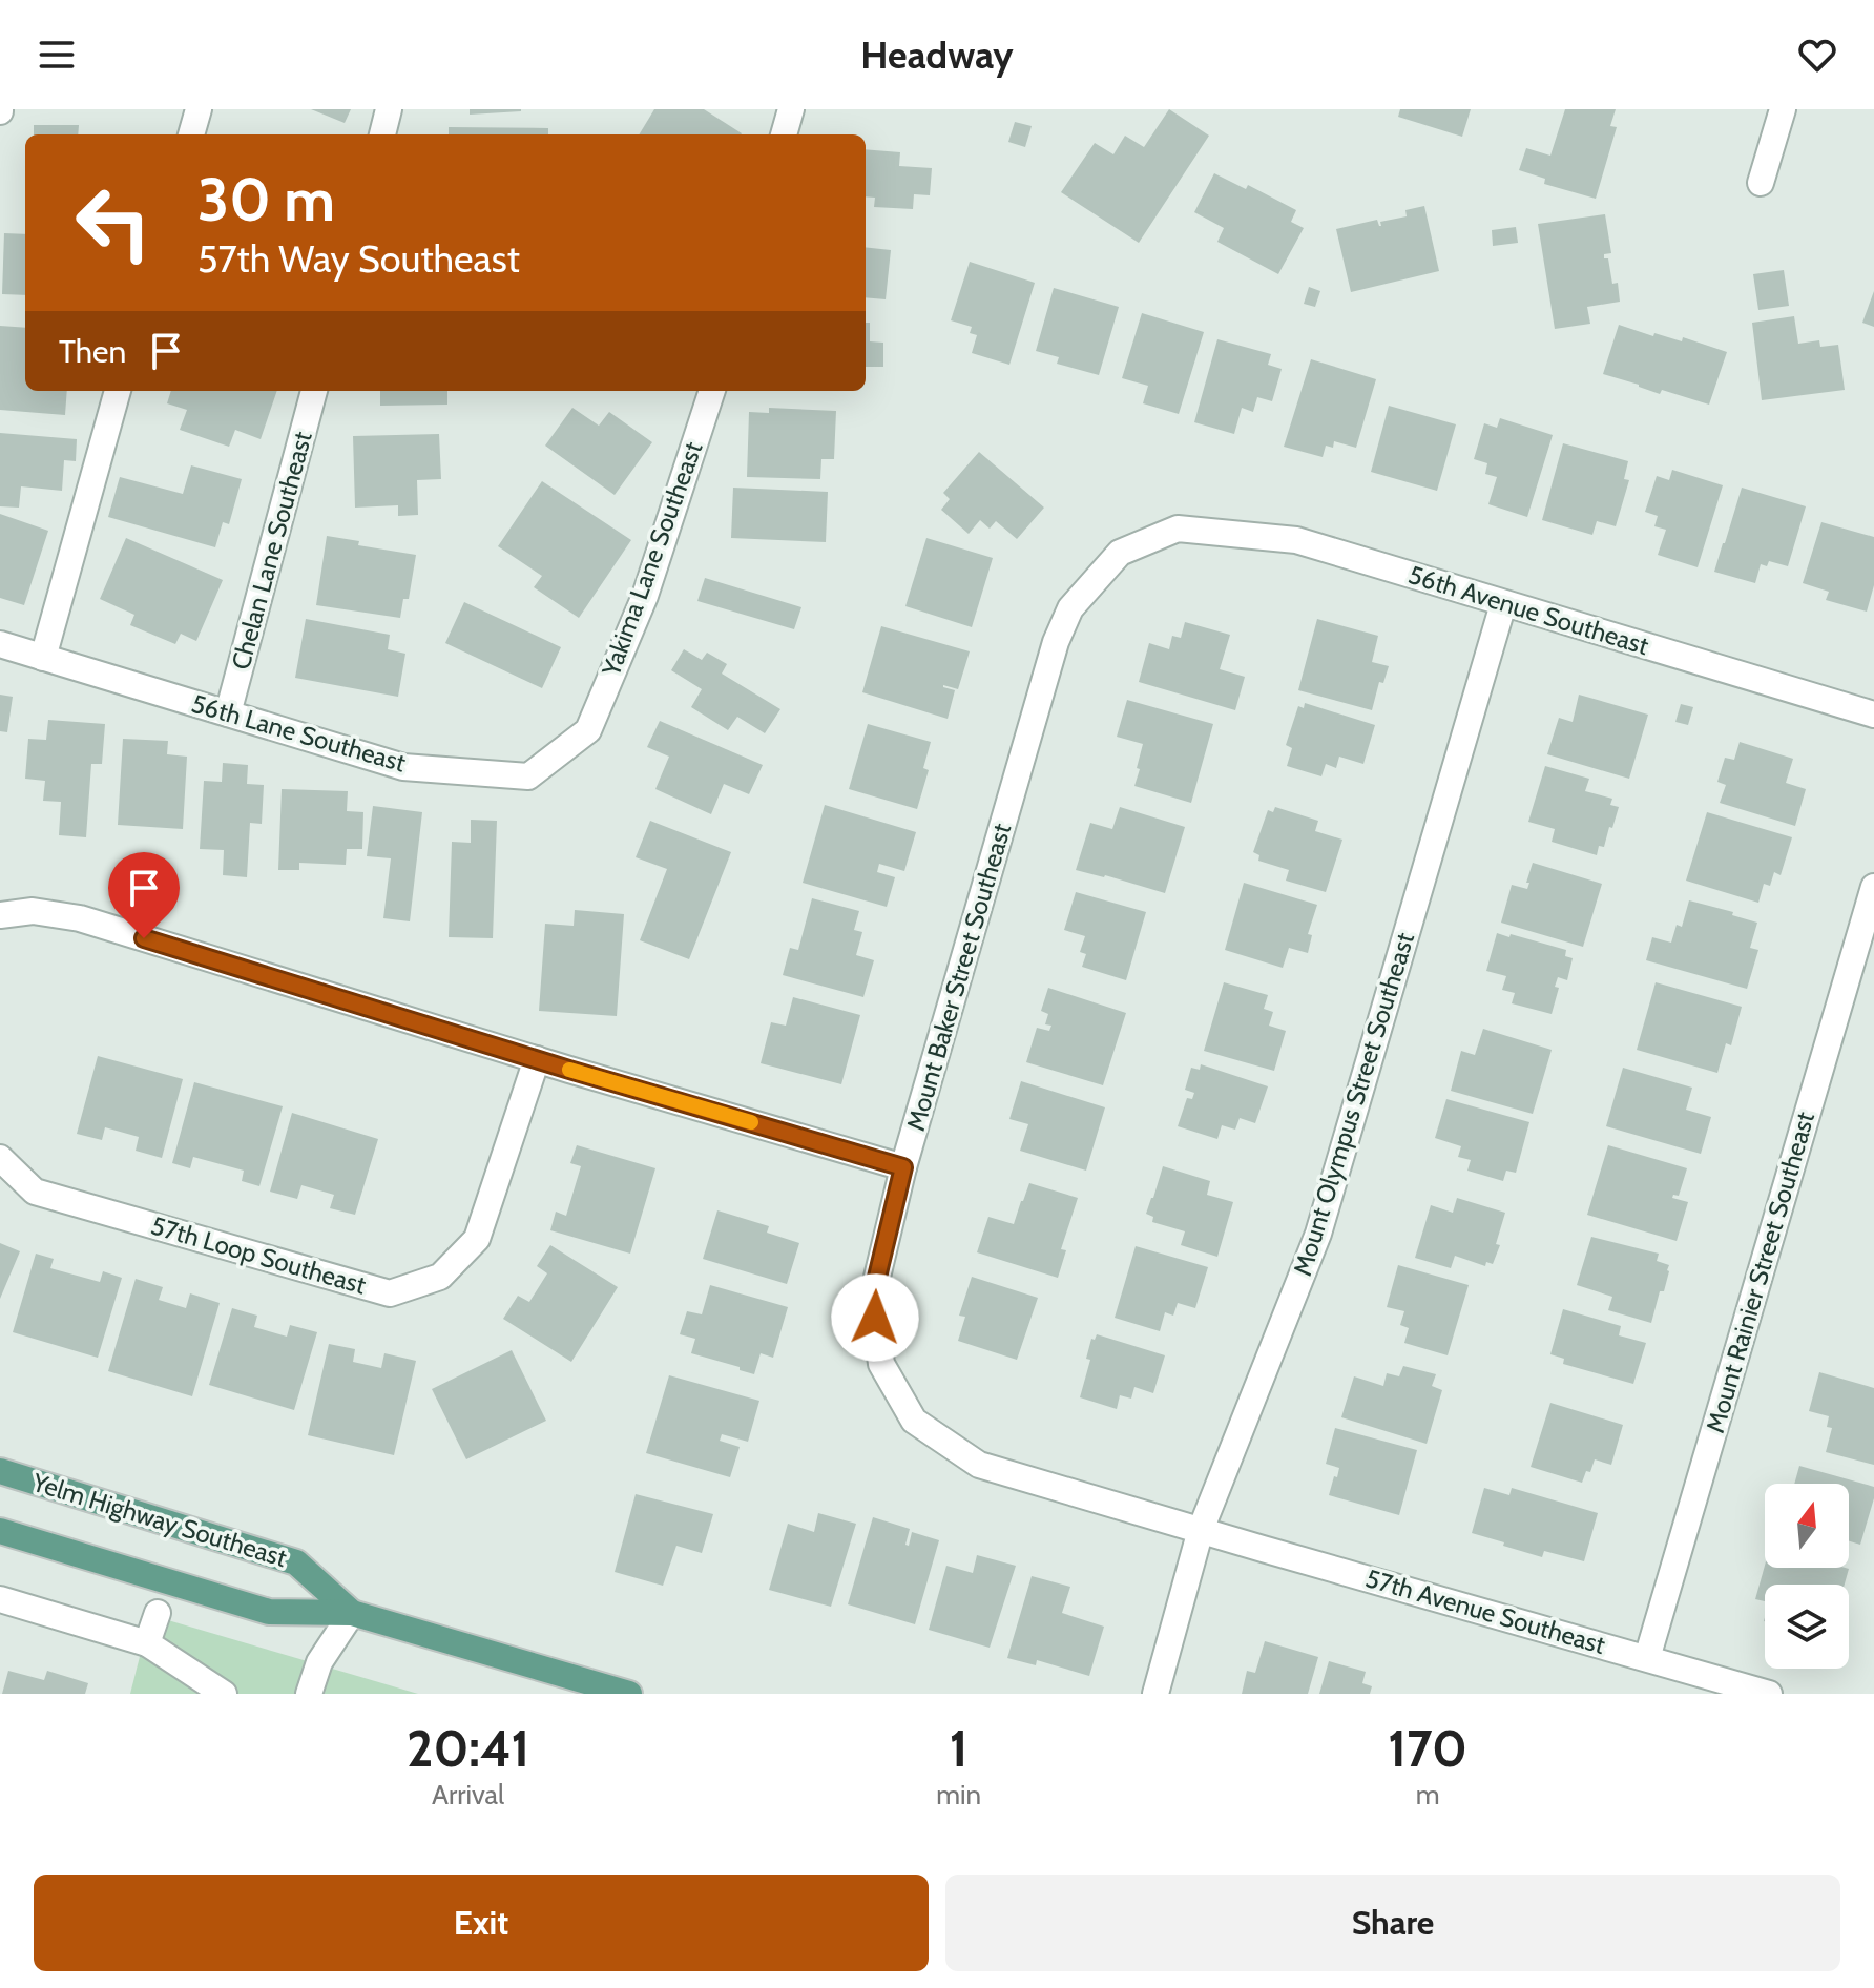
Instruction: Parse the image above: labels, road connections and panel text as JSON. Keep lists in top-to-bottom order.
{
  "streets": {
    "main road": ["Yelm Highway Southeast"],
    "street": [
      "Chelan Lane Southeast",
      "Yakima Lane Southeast",
      "56th Avenue Southeast",
      "56th Lane Southeast",
      "Mount Baker Street Southeast",
      "Mount Olympus Street Southeast",
      "57th Loop Southeast",
      "Mount Rainier Street Southeast",
      "57th Avenue Southeast"
    ]
  },
  "crossings": [
    ["Chelan Lane Southeast", "56th Lane Southeast"],
    ["Yakima Lane Southeast", "56th Lane Southeast"],
    ["56th Avenue Southeast", "Mount Baker Street Southeast"],
    ["56th Avenue Southeast", "Mount Olympus Street Southeast"],
    ["Mount Baker Street Southeast", "Mount Olympus Street Southeast"],
    ["Mount Baker Street Southeast", "57th Avenue Southeast"],
    ["Mount Olympus Street Southeast", "57th Avenue Southeast"],
    ["Mount Rainier Street Southeast", "57th Avenue Southeast"]
  ],
  "north": "top",
  "page": {
    "header": "Headway",
    "turn": ["30 m", "57th Way Southeast"],
    "then": "Then",
    "eta": [
      "20:41",
      "Arrival",
      "1",
      "min",
      "170",
      "m"
    ],
    "buttons": ["Exit", "Share"]
  }
}
